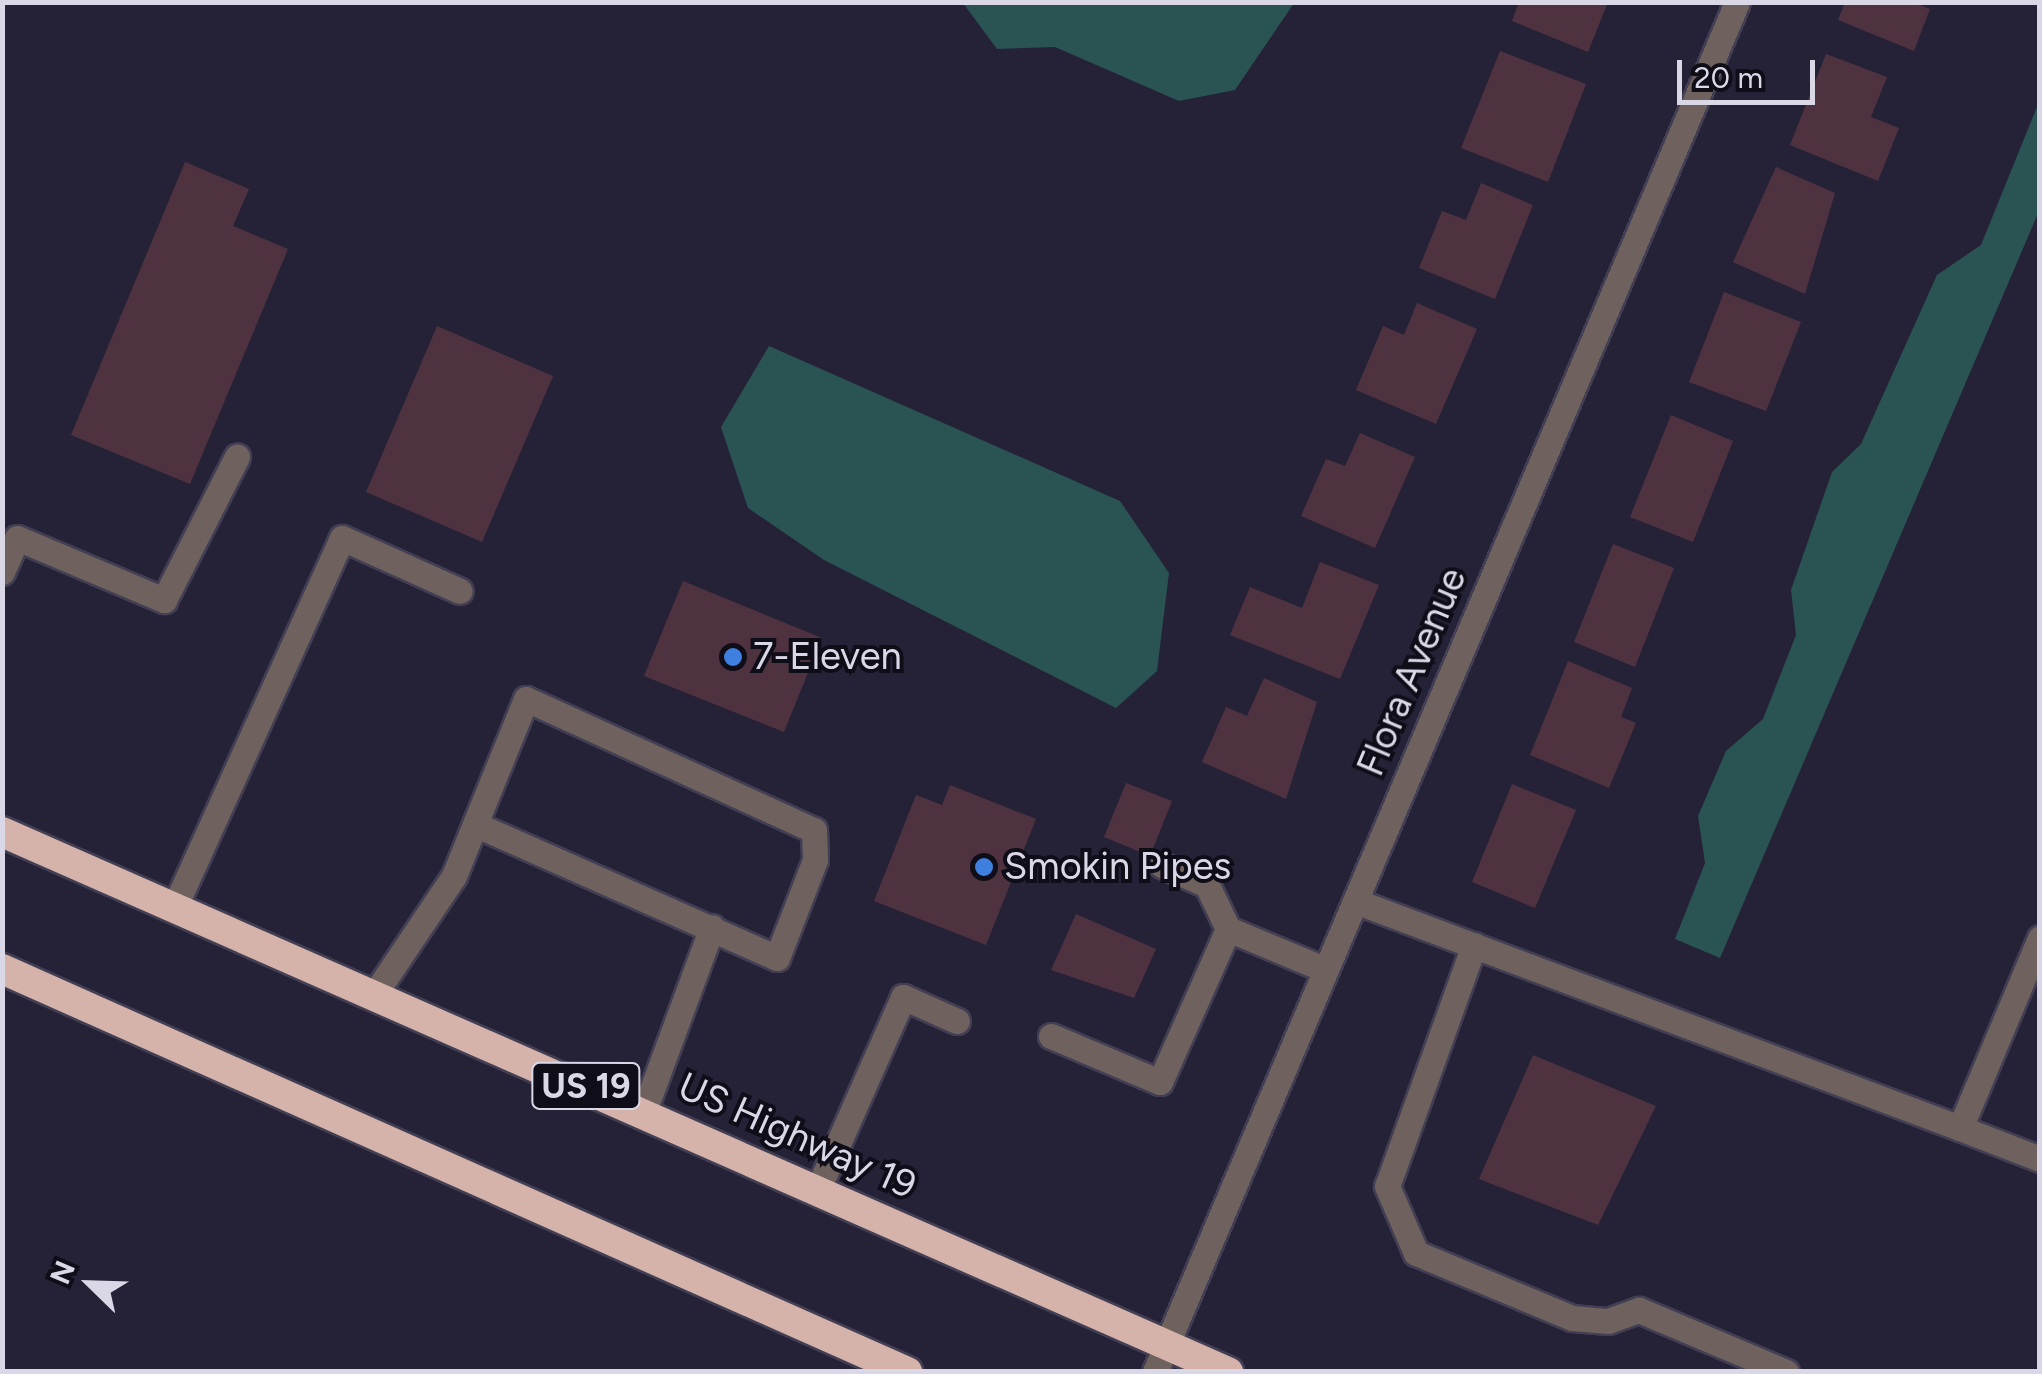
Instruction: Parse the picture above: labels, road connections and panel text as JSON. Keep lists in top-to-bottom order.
{
  "streets": {
    "highway": ["US 19", "US Highway 19"],
    "street": ["Flora Avenue"]
  },
  "crossings": [
    ["Flora Avenue", "US Highway 19"]
  ],
  "places": ["7-Eleven", "Smokin Pipes"],
  "scale_bar": "20 m",
  "north": "top left"
}
